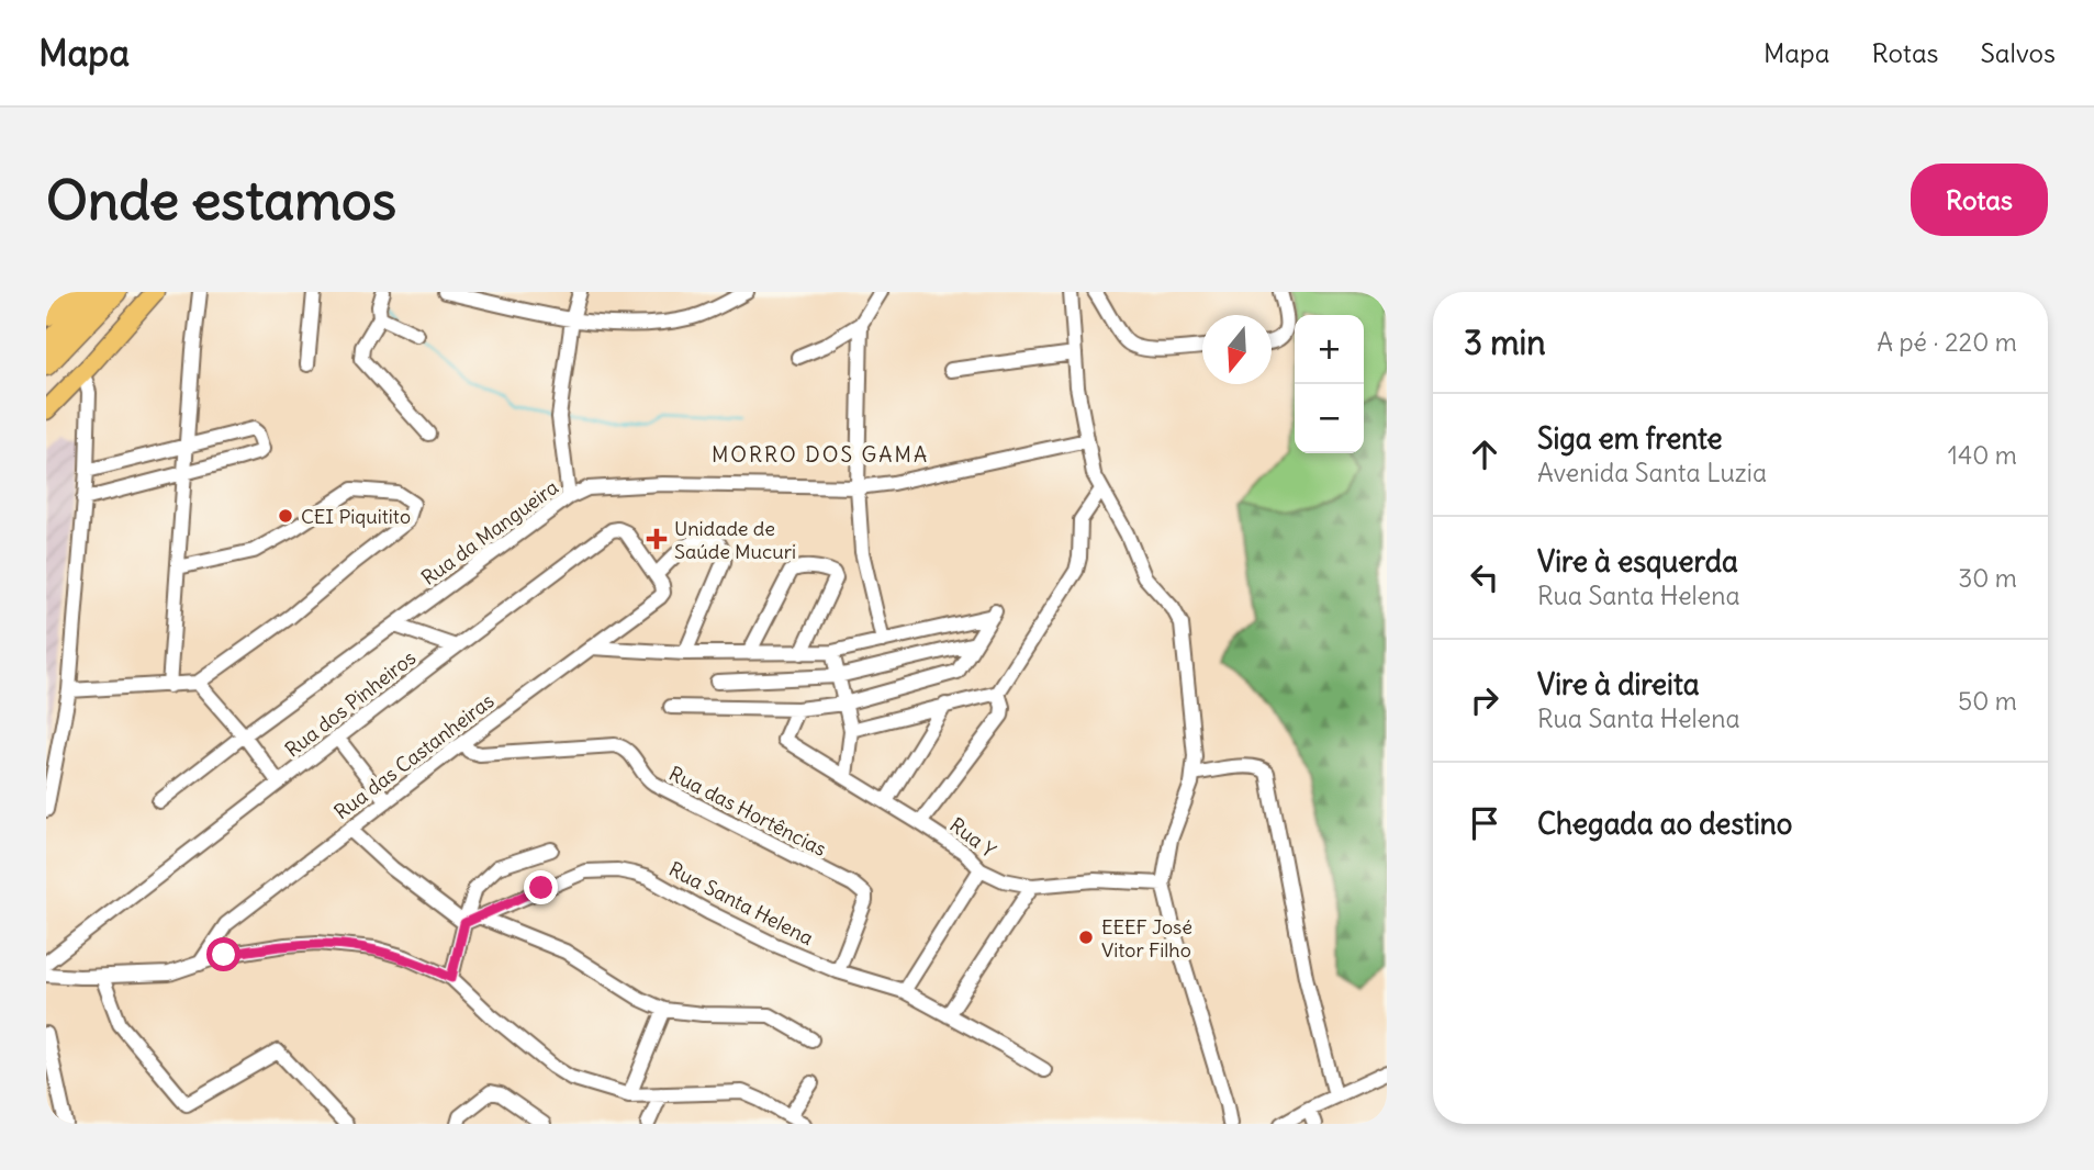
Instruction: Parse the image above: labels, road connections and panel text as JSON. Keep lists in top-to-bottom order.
{
  "streets": {
    "street": [
      "Rua da Mangueira",
      "Rua dos Pinheiros",
      "Rua das Castanheiras",
      "Rua das Hortências",
      "Rua Y",
      "Rua Santa Helena"
    ]
  },
  "crossings": [
    ["Rua dos Pinheiros", "Rua das Castanheiras"],
    ["Rua das Castanheiras", "Rua das Hortências"],
    ["Rua das Hortências", "Rua Santa Helena"]
  ],
  "districts": ["MORRO DOS GAMA"],
  "places": {
    "other": ["CEI Piquitito", "EEEF José Vitor Filho"],
    "health": ["Unidade de Saúde Mucuri"]
  },
  "north": "bottom",
  "page": {
    "header": "Mapa",
    "nav": ["Mapa", "Rotas", "Salvos"],
    "buttons": "Rotas",
    "title": "Onde estamos",
    "heading": ["3 min", "A pé · 220 m"],
    "map_buttons": ["+", "−"],
    "list": [
      ["Siga em frente", "Avenida Santa Luzia", "140 m"],
      ["Vire à esquerda", "Rua Santa Helena", "30 m"],
      ["Vire à direita", "Rua Santa Helena", "50 m"],
      "Chegada ao destino"
    ]
  }
}
